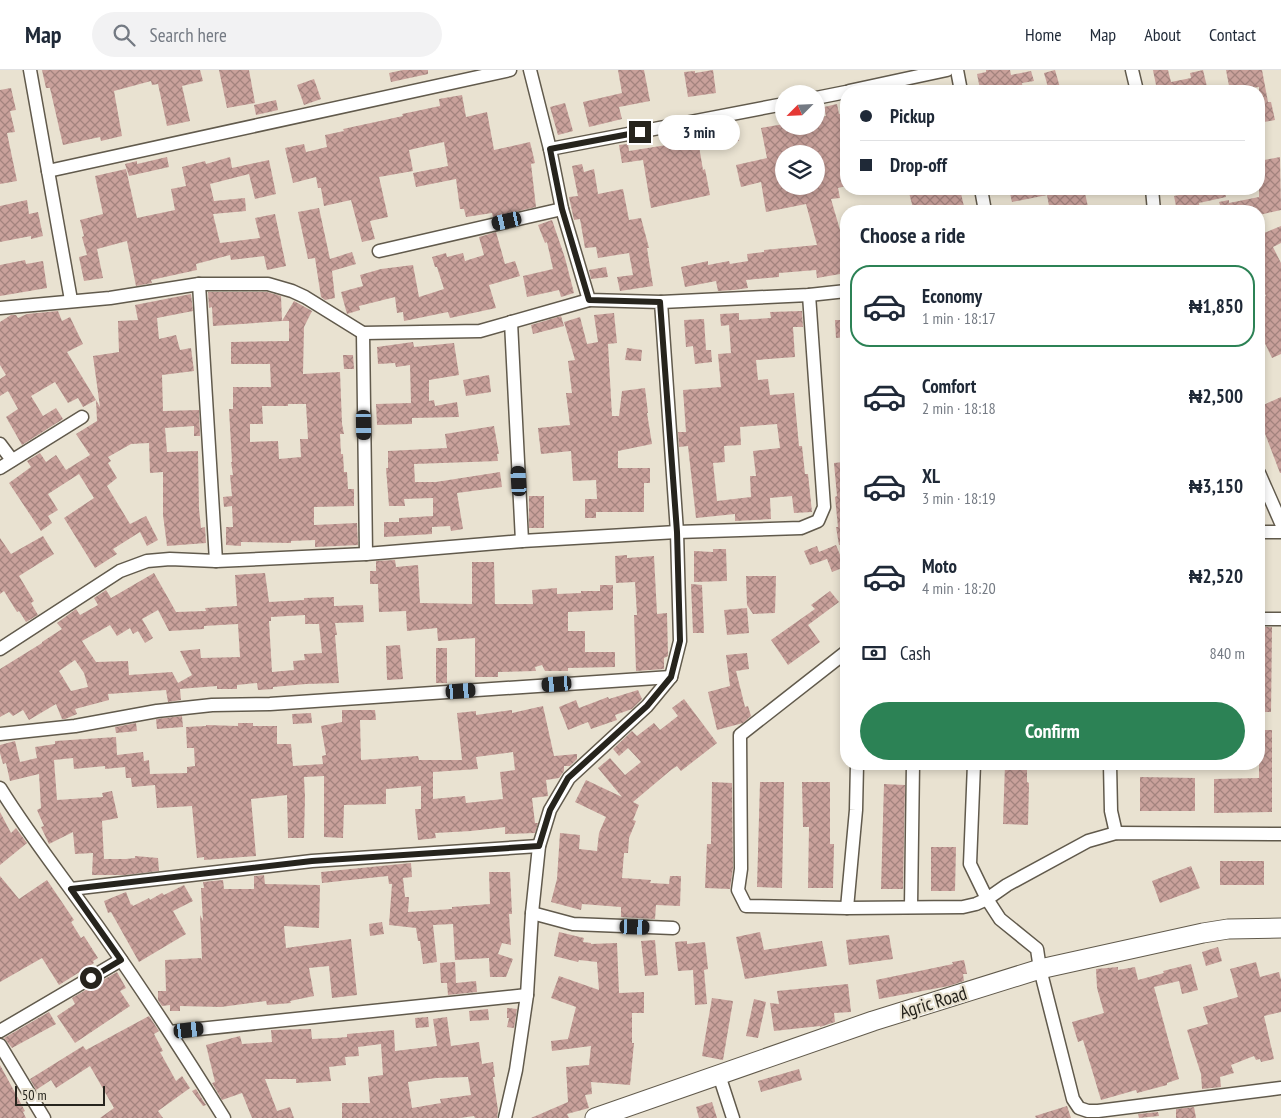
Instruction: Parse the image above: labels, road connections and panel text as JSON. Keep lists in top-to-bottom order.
{
  "streets": {
    "street": ["Agric Road"]
  },
  "scale_bar": "50 m",
  "north": "bottom left",
  "page": {
    "header": "Map",
    "search": "Search here",
    "nav": [
      "Home",
      "Map",
      "About",
      "Contact"
    ],
    "banner": ["Pickup", "Drop-off"],
    "bubble": "3 min",
    "heading": "Choose a ride",
    "list": [
      {
        "name": "Economy",
        "note": "1 min · 18:17",
        "value": "₦1,850"
      },
      {
        "name": "Comfort",
        "note": "2 min · 18:18",
        "value": "₦2,500"
      },
      {
        "name": "XL",
        "note": "3 min · 18:19",
        "value": "₦3,150"
      },
      {
        "name": "Moto",
        "note": "4 min · 18:20",
        "value": "₦2,520"
      }
    ],
    "pay": ["Cash", "840 m"],
    "buttons": "Confirm",
    "scale": "50 m"
  }
}
